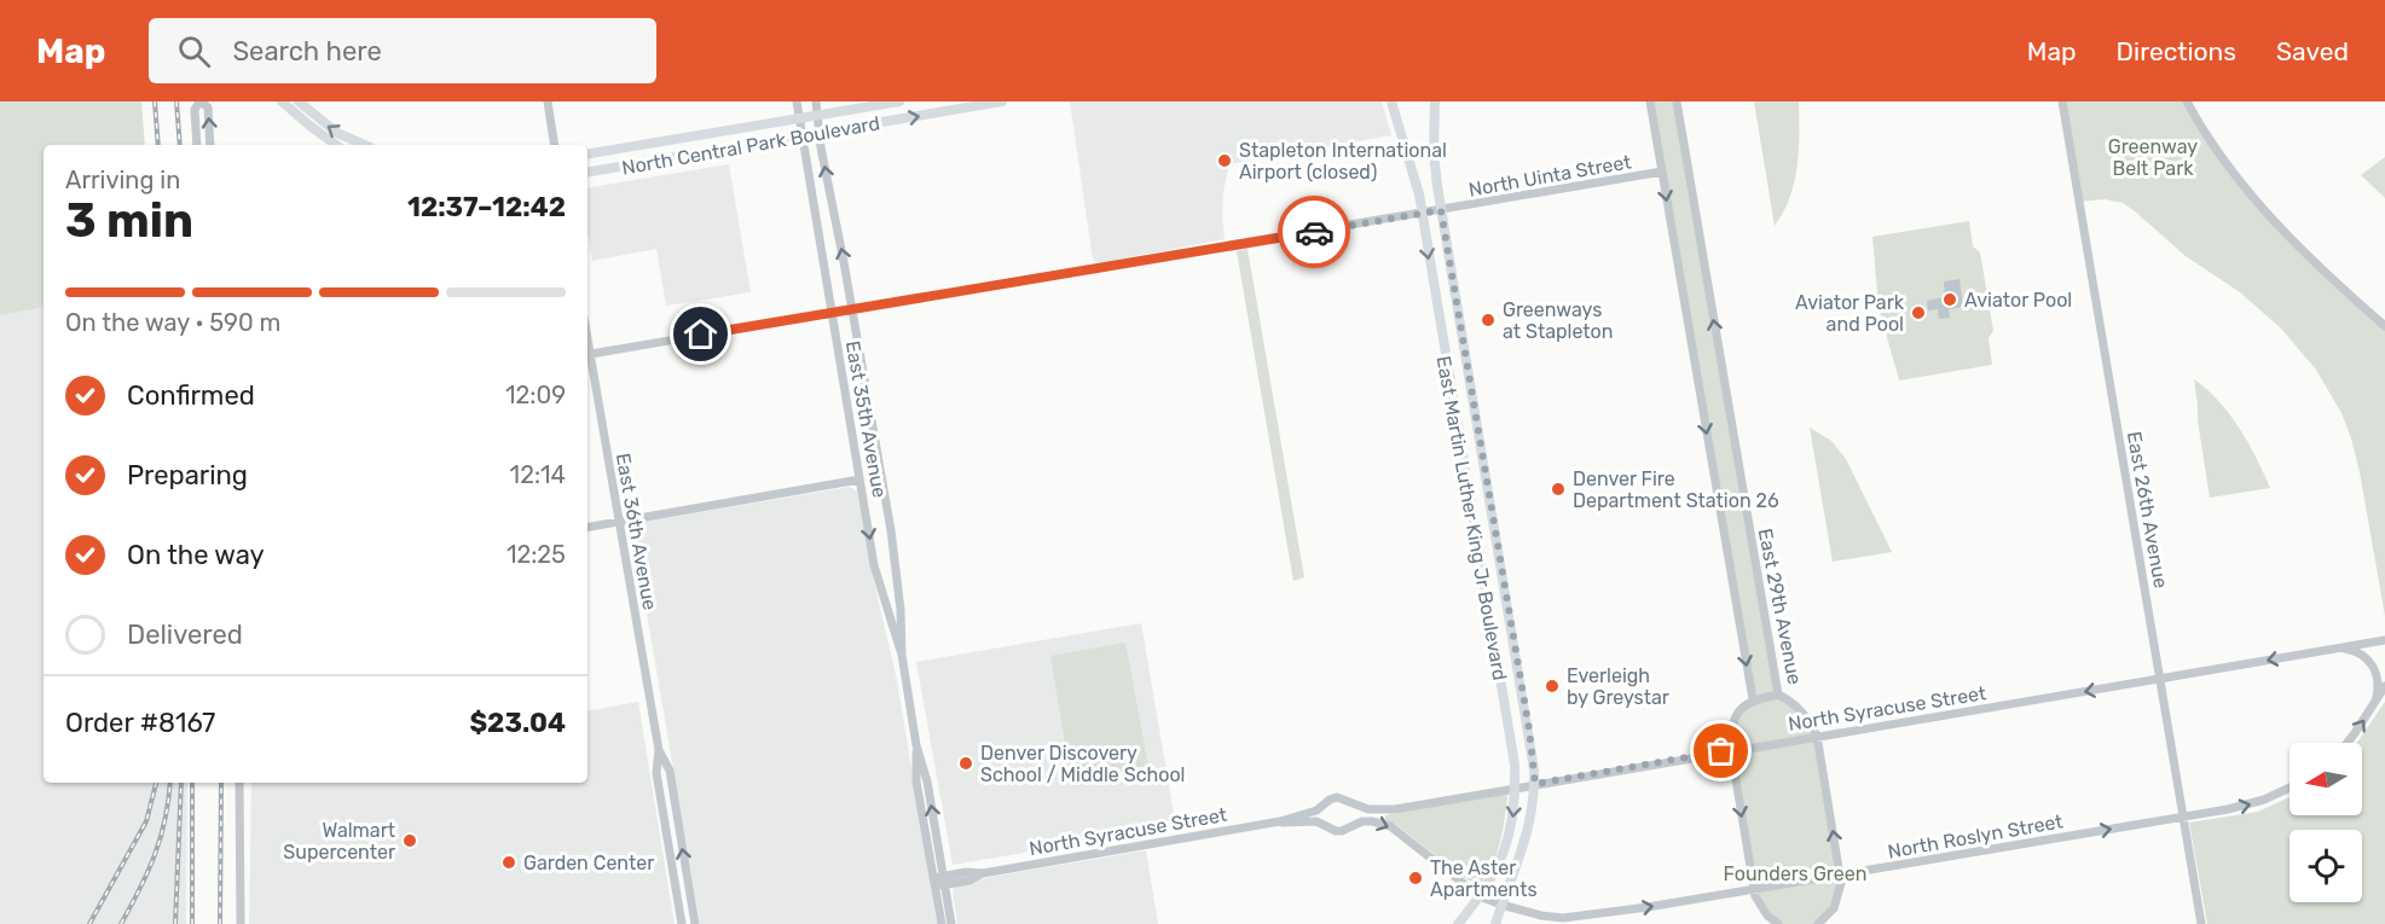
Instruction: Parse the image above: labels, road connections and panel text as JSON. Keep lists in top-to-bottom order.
{
  "streets": {
    "main road": ["North Central Park Boulevard", "East Martin Luther King Jr Boulevard"],
    "street": [
      "North Uinta Street",
      "East 35th Avenue",
      "East 26th Avenue",
      "East 36th Avenue",
      "East 29th Avenue",
      "North Syracuse Street",
      "North Roslyn Street"
    ]
  },
  "crossings": [
    ["North Central Park Boulevard", "East 35th Avenue"],
    ["North Uinta Street", "East 35th Avenue"],
    ["North Uinta Street", "East Martin Luther King Jr Boulevard"],
    ["North Uinta Street", "East 36th Avenue"],
    ["East 35th Avenue", "North Syracuse Street"],
    ["East 26th Avenue", "North Syracuse Street"],
    ["East 26th Avenue", "North Roslyn Street"],
    ["East Martin Luther King Jr Boulevard", "North Syracuse Street"],
    ["East Martin Luther King Jr Boulevard", "North Roslyn Street"],
    ["East 29th Avenue", "North Syracuse Street"],
    ["East 29th Avenue", "North Roslyn Street"],
    ["North Syracuse Street", "North Roslyn Street"]
  ],
  "one_way": ["North Syracuse Street", "North Roslyn Street"],
  "parks": ["Greenway Belt Park", "Founders Green"],
  "places": [
    "Stapleton International Airport (closed)",
    "Aviator Pool",
    "Aviator Park and Pool",
    "Greenways at Stapleton",
    "Denver Fire Department Station 26",
    "Everleigh by Greystar",
    "Denver Discovery School / Middle School",
    "Walmart Supercenter",
    "Garden Center",
    "The Aster Apartments"
  ],
  "north": "left",
  "page": {
    "header": "Map",
    "search": "Search here",
    "nav": ["Map", "Directions", "Saved"],
    "heading": ["3 min", "Arriving in", "12:37–12:42"],
    "panel": ["Order #8167", "$23.04"],
    "bar": "On the way · 590 m",
    "list": [
      ["Confirmed", "12:09"],
      ["Preparing", "12:14"],
      ["On the way", "12:25"],
      "Delivered"
    ]
  }
}
